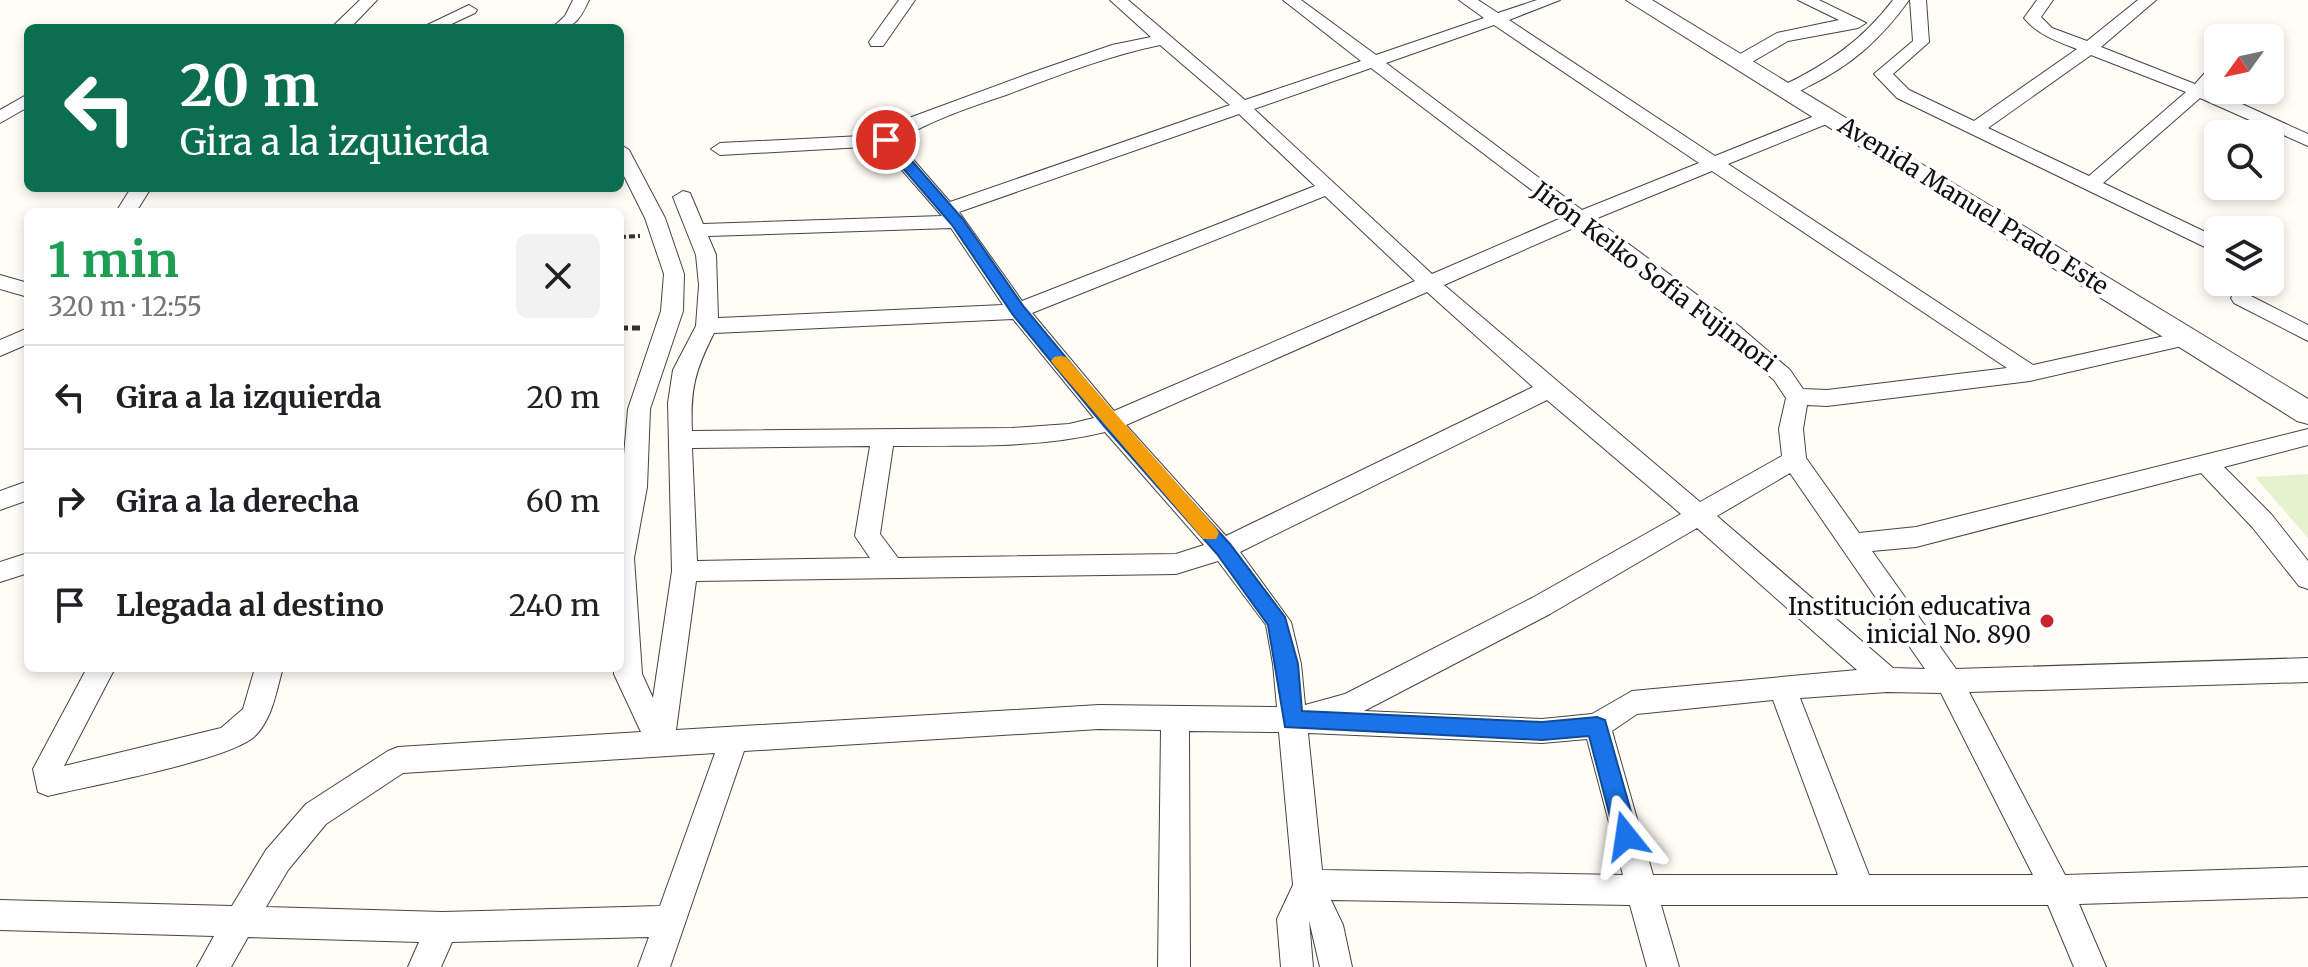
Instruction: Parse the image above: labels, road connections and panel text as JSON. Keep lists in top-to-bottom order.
{
  "streets": {
    "street": ["Avenida Manuel Prado Este", "Jirón Keiko Sofia Fujimori"]
  },
  "places": ["Institución educativa inicial No. 890"],
  "north": "bottom left",
  "page": {
    "turn": ["20 m", "Gira a la izquierda"],
    "heading": ["1 min", "320 m · 12:55"],
    "list": [
      {
        "name": "Gira a la izquierda",
        "value": "20 m"
      },
      {
        "name": "Gira a la derecha",
        "value": "60 m"
      },
      {
        "name": "Llegada al destino",
        "value": "240 m"
      }
    ]
  }
}
